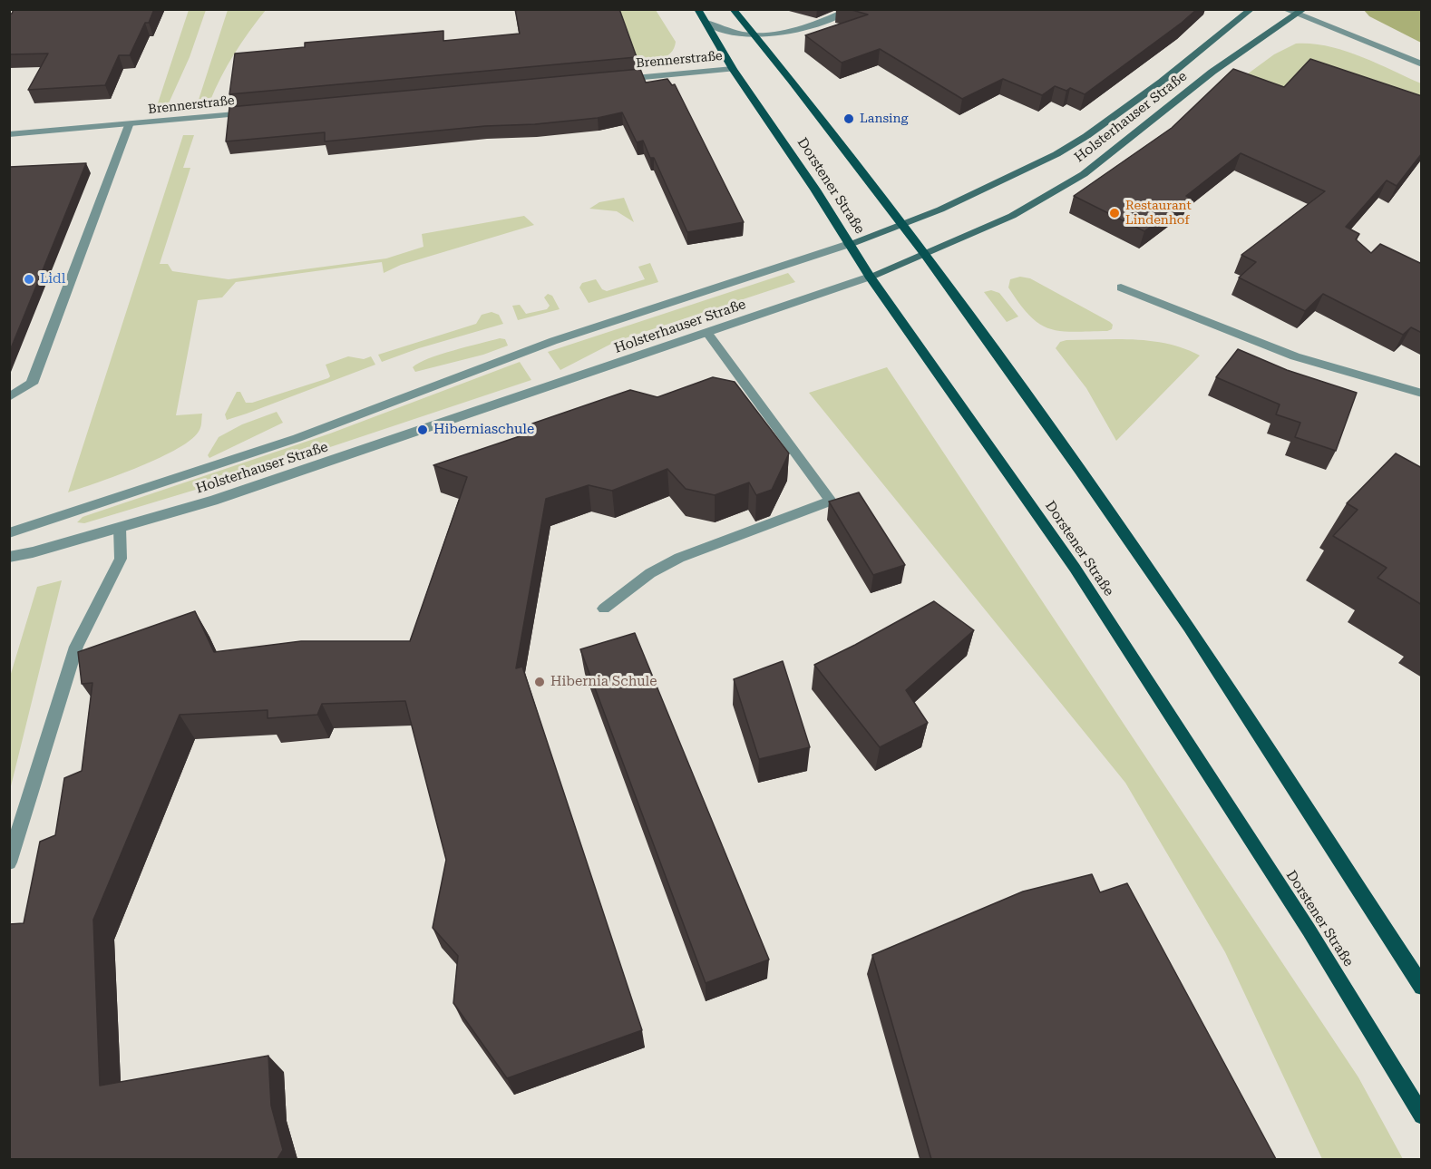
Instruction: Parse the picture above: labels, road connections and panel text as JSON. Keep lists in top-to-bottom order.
{
  "streets": {
    "main road": ["Holsterhauser Straße", "Dorstener Straße"],
    "street": ["Brennerstraße"]
  },
  "crossings": [
    ["Brennerstraße", "Dorstener Straße"],
    ["Holsterhauser Straße", "Dorstener Straße"]
  ],
  "places": [
    "Lansing",
    "Restaurant Lindenhof",
    "Lidl",
    "Hiberniaschule",
    "Hibernia Schule"
  ]
}
